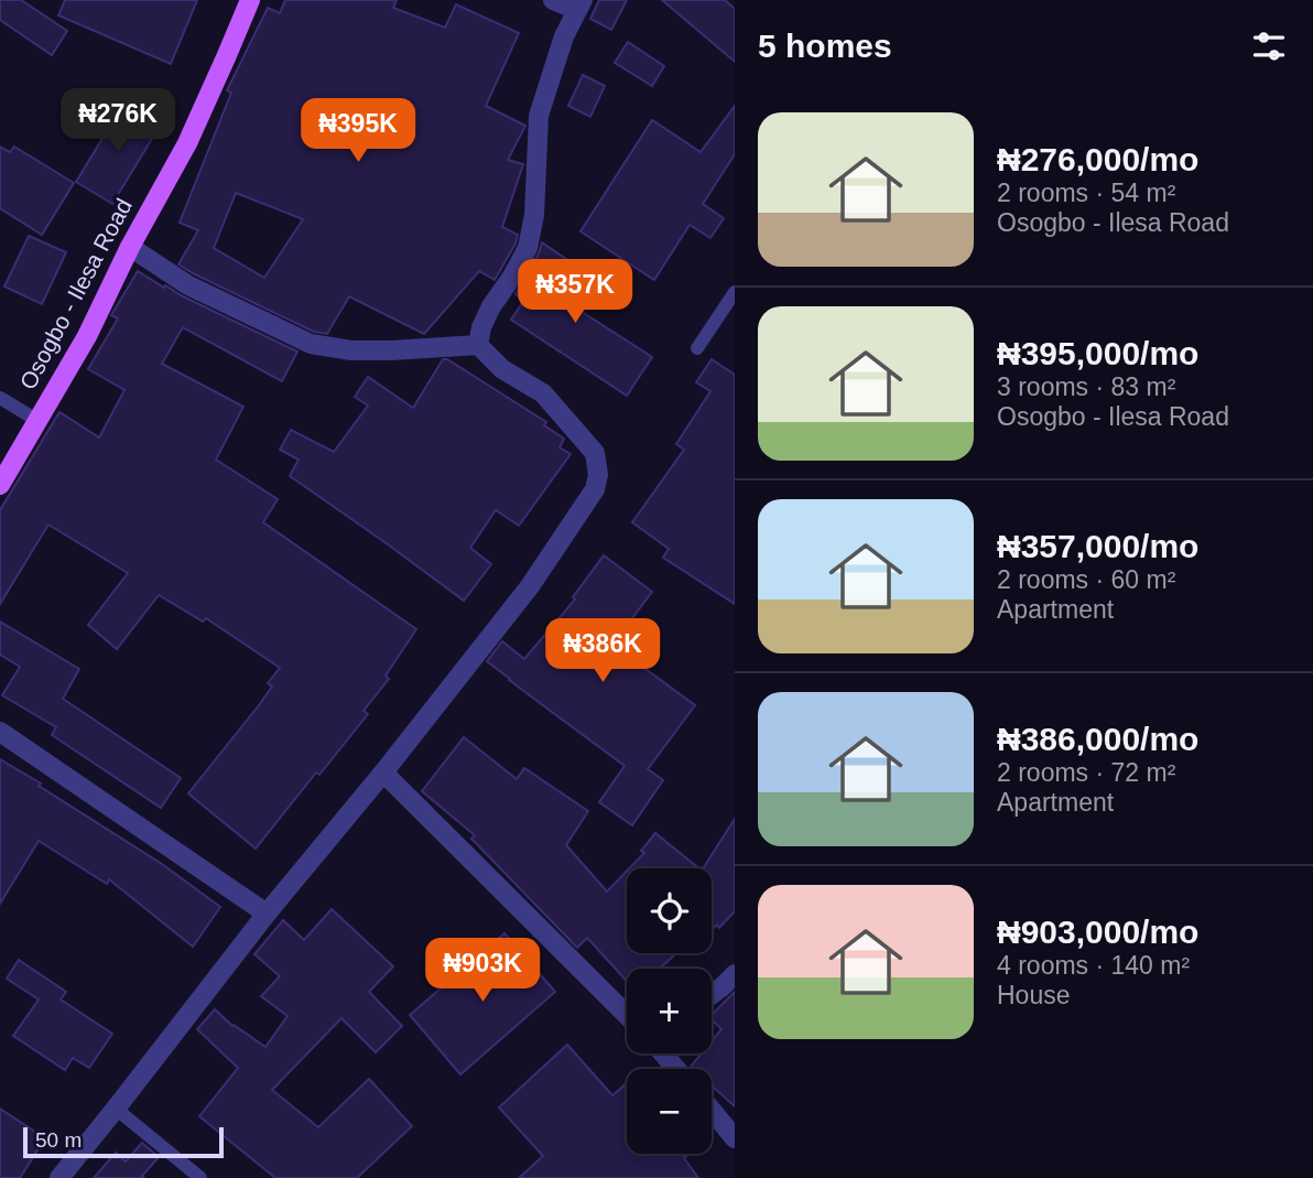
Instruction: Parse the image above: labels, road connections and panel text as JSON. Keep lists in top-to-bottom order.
{
  "streets": {
    "main road": ["Osogbo - Ilesa Road"]
  },
  "scale_bar": "50 m",
  "page": {
    "heading": "5 homes",
    "price": [
      "₦276K",
      "₦395K",
      "₦357K",
      "₦386K",
      "₦903K"
    ],
    "list": [
      {
        "name": "₦276,000/mo",
        "note": "2 rooms · 54 m² · Osogbo - Ilesa Road"
      },
      {
        "name": "₦395,000/mo",
        "note": "3 rooms · 83 m² · Osogbo - Ilesa Road"
      },
      {
        "name": "₦357,000/mo",
        "note": "2 rooms · 60 m² · Apartment"
      },
      {
        "name": "₦386,000/mo",
        "note": "2 rooms · 72 m² · Apartment"
      },
      {
        "name": "₦903,000/mo",
        "note": "4 rooms · 140 m² · House"
      }
    ],
    "map_buttons": ["+", "−"],
    "scale": "50 m"
  }
}
